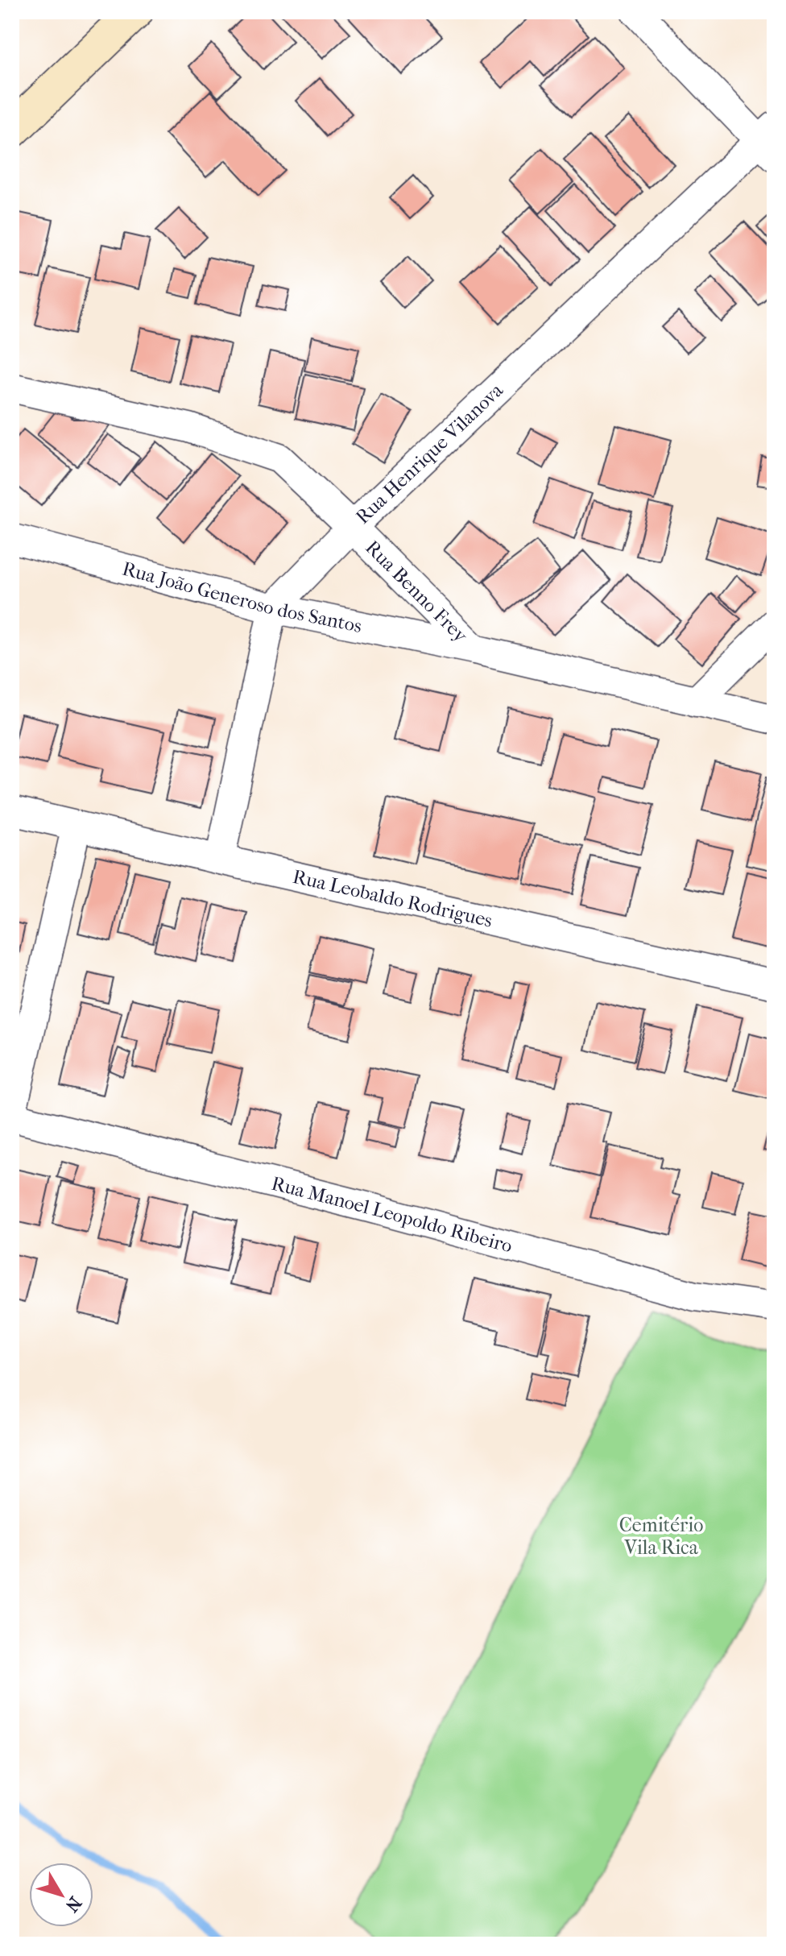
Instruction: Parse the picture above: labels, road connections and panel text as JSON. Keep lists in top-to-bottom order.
{
  "streets": {
    "street": [
      "Rua Henrique Vilanova",
      "Rua Benno Frey",
      "Rua João Generoso dos Santos",
      "Rua Leobaldo Rodrigues",
      "Rua Manoel Leopoldo Ribeiro"
    ]
  },
  "crossings": [
    ["Rua Henrique Vilanova", "Rua Benno Frey"],
    ["Rua Henrique Vilanova", "Rua João Generoso dos Santos"],
    ["Rua Benno Frey", "Rua João Generoso dos Santos"]
  ],
  "parks": ["Cemitério Vila Rica"],
  "north": "bottom right"
}
